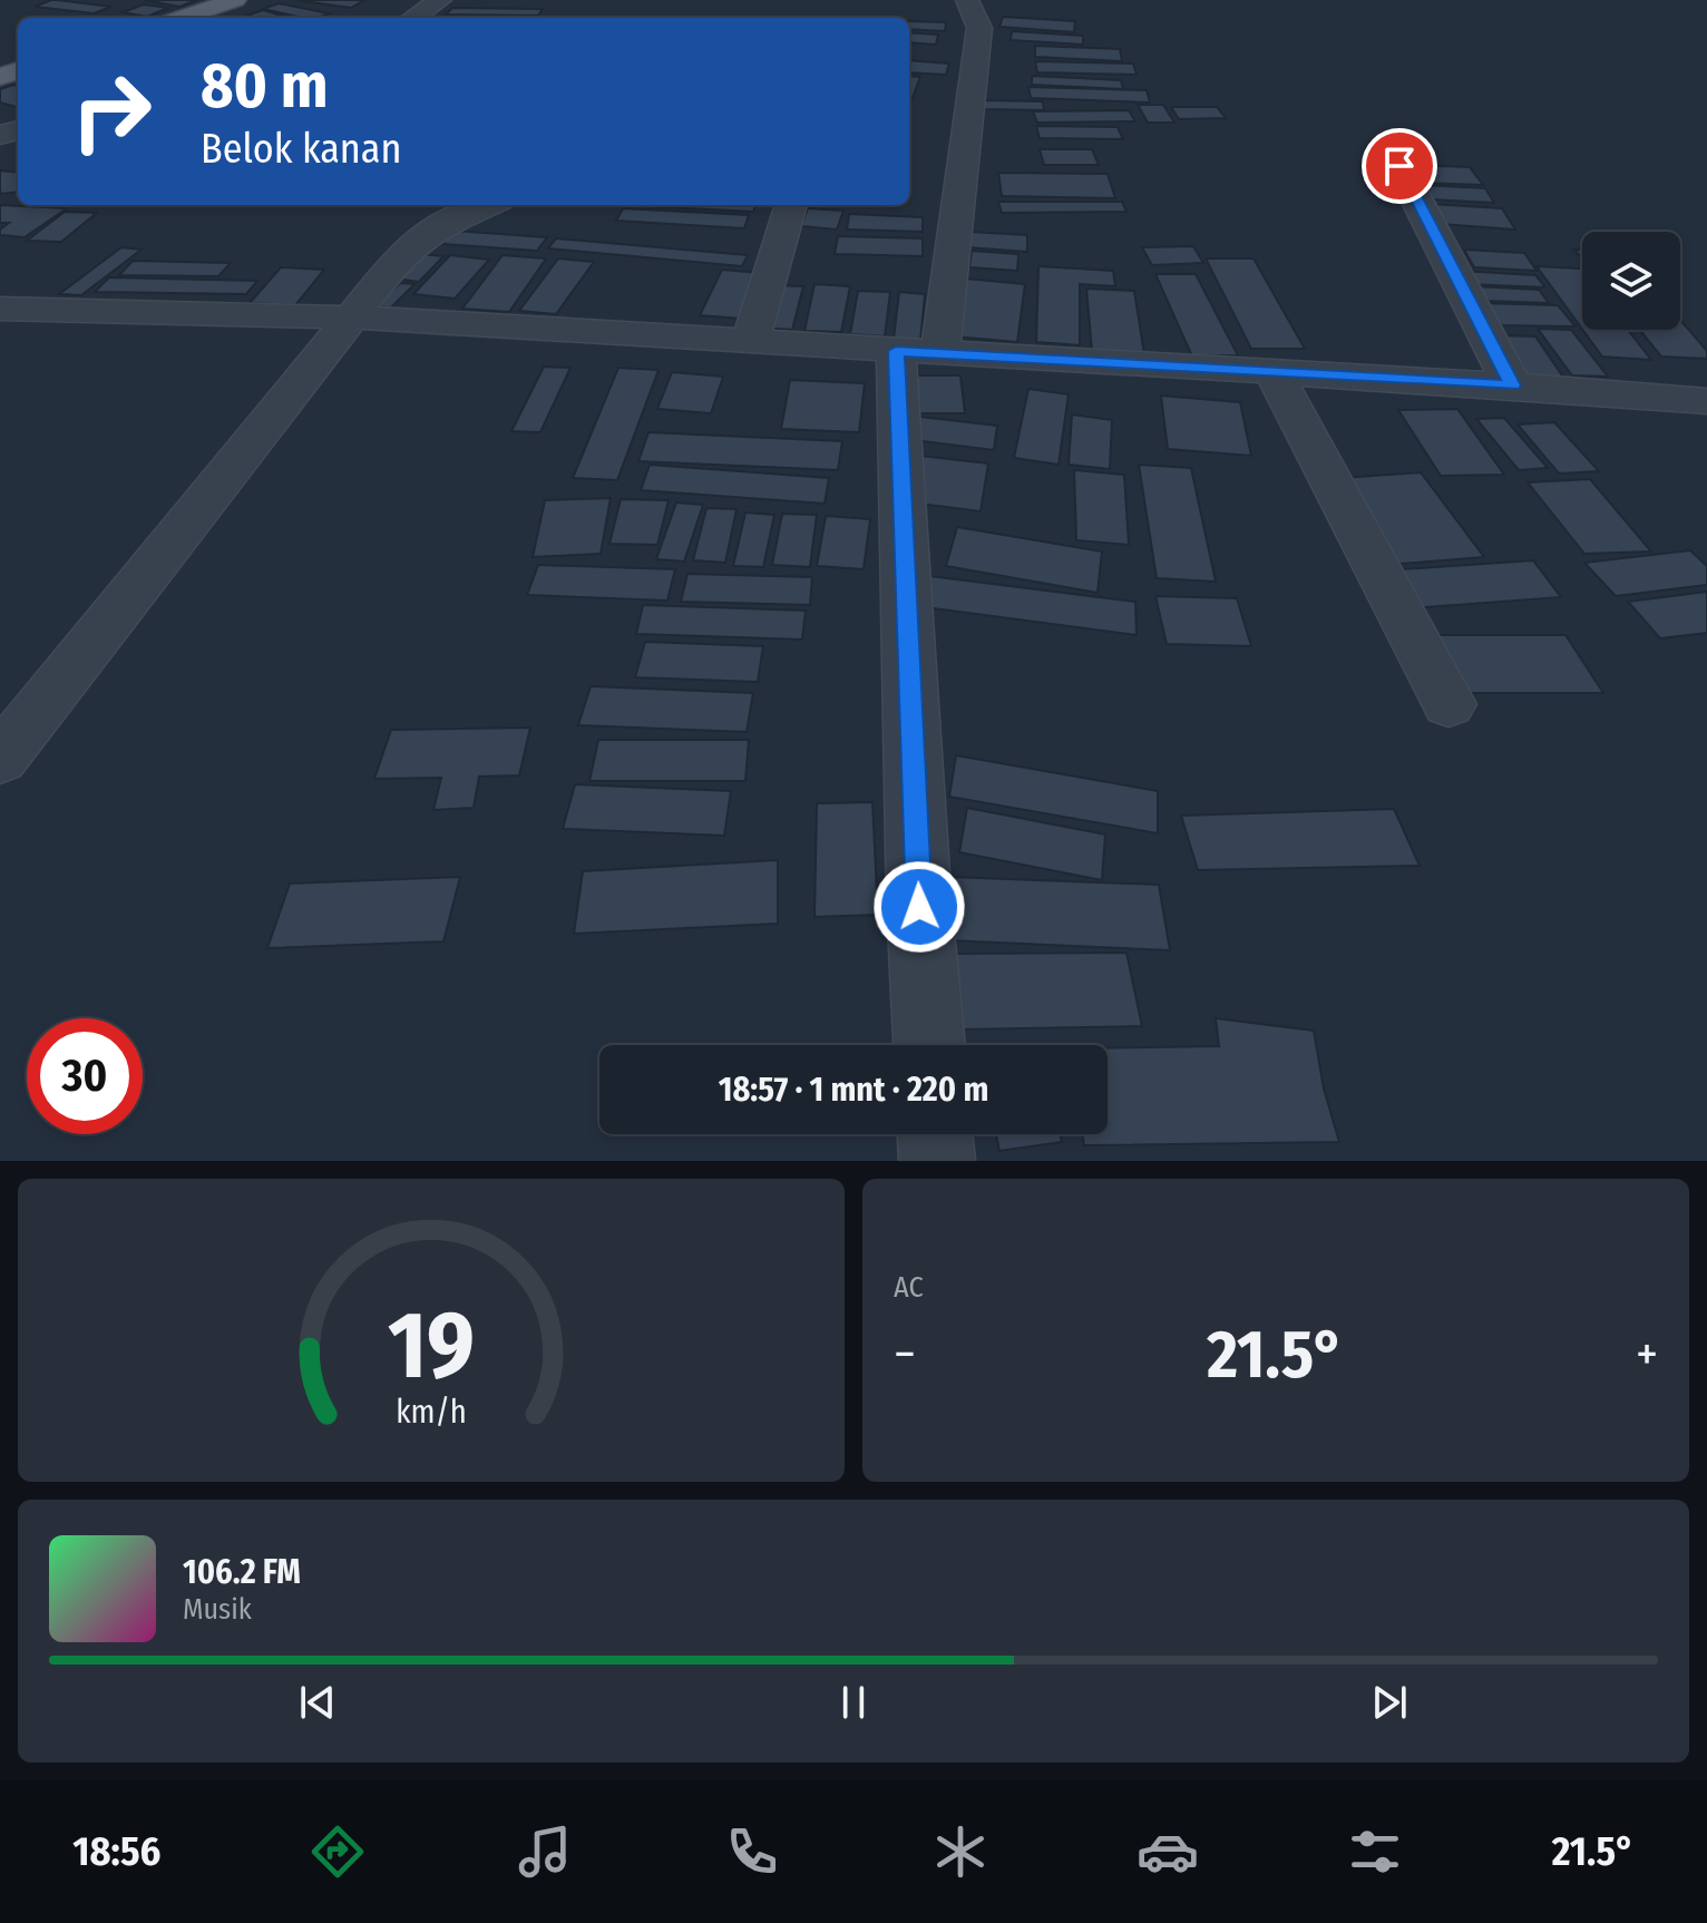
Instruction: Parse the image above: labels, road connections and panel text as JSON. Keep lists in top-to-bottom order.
{
  "page": {
    "turn": ["80 m", "Belok kanan"],
    "limit": "30",
    "trip": "18:57 · 1 mnt · 220 m",
    "tile": "AC",
    "heat": ["−", "21.5°", "+"],
    "song": ["106.2 FM", "Musik"],
    "tabs": ["18:56", "21.5°"],
    "gauge": ["19", "km/h"]
  }
}
